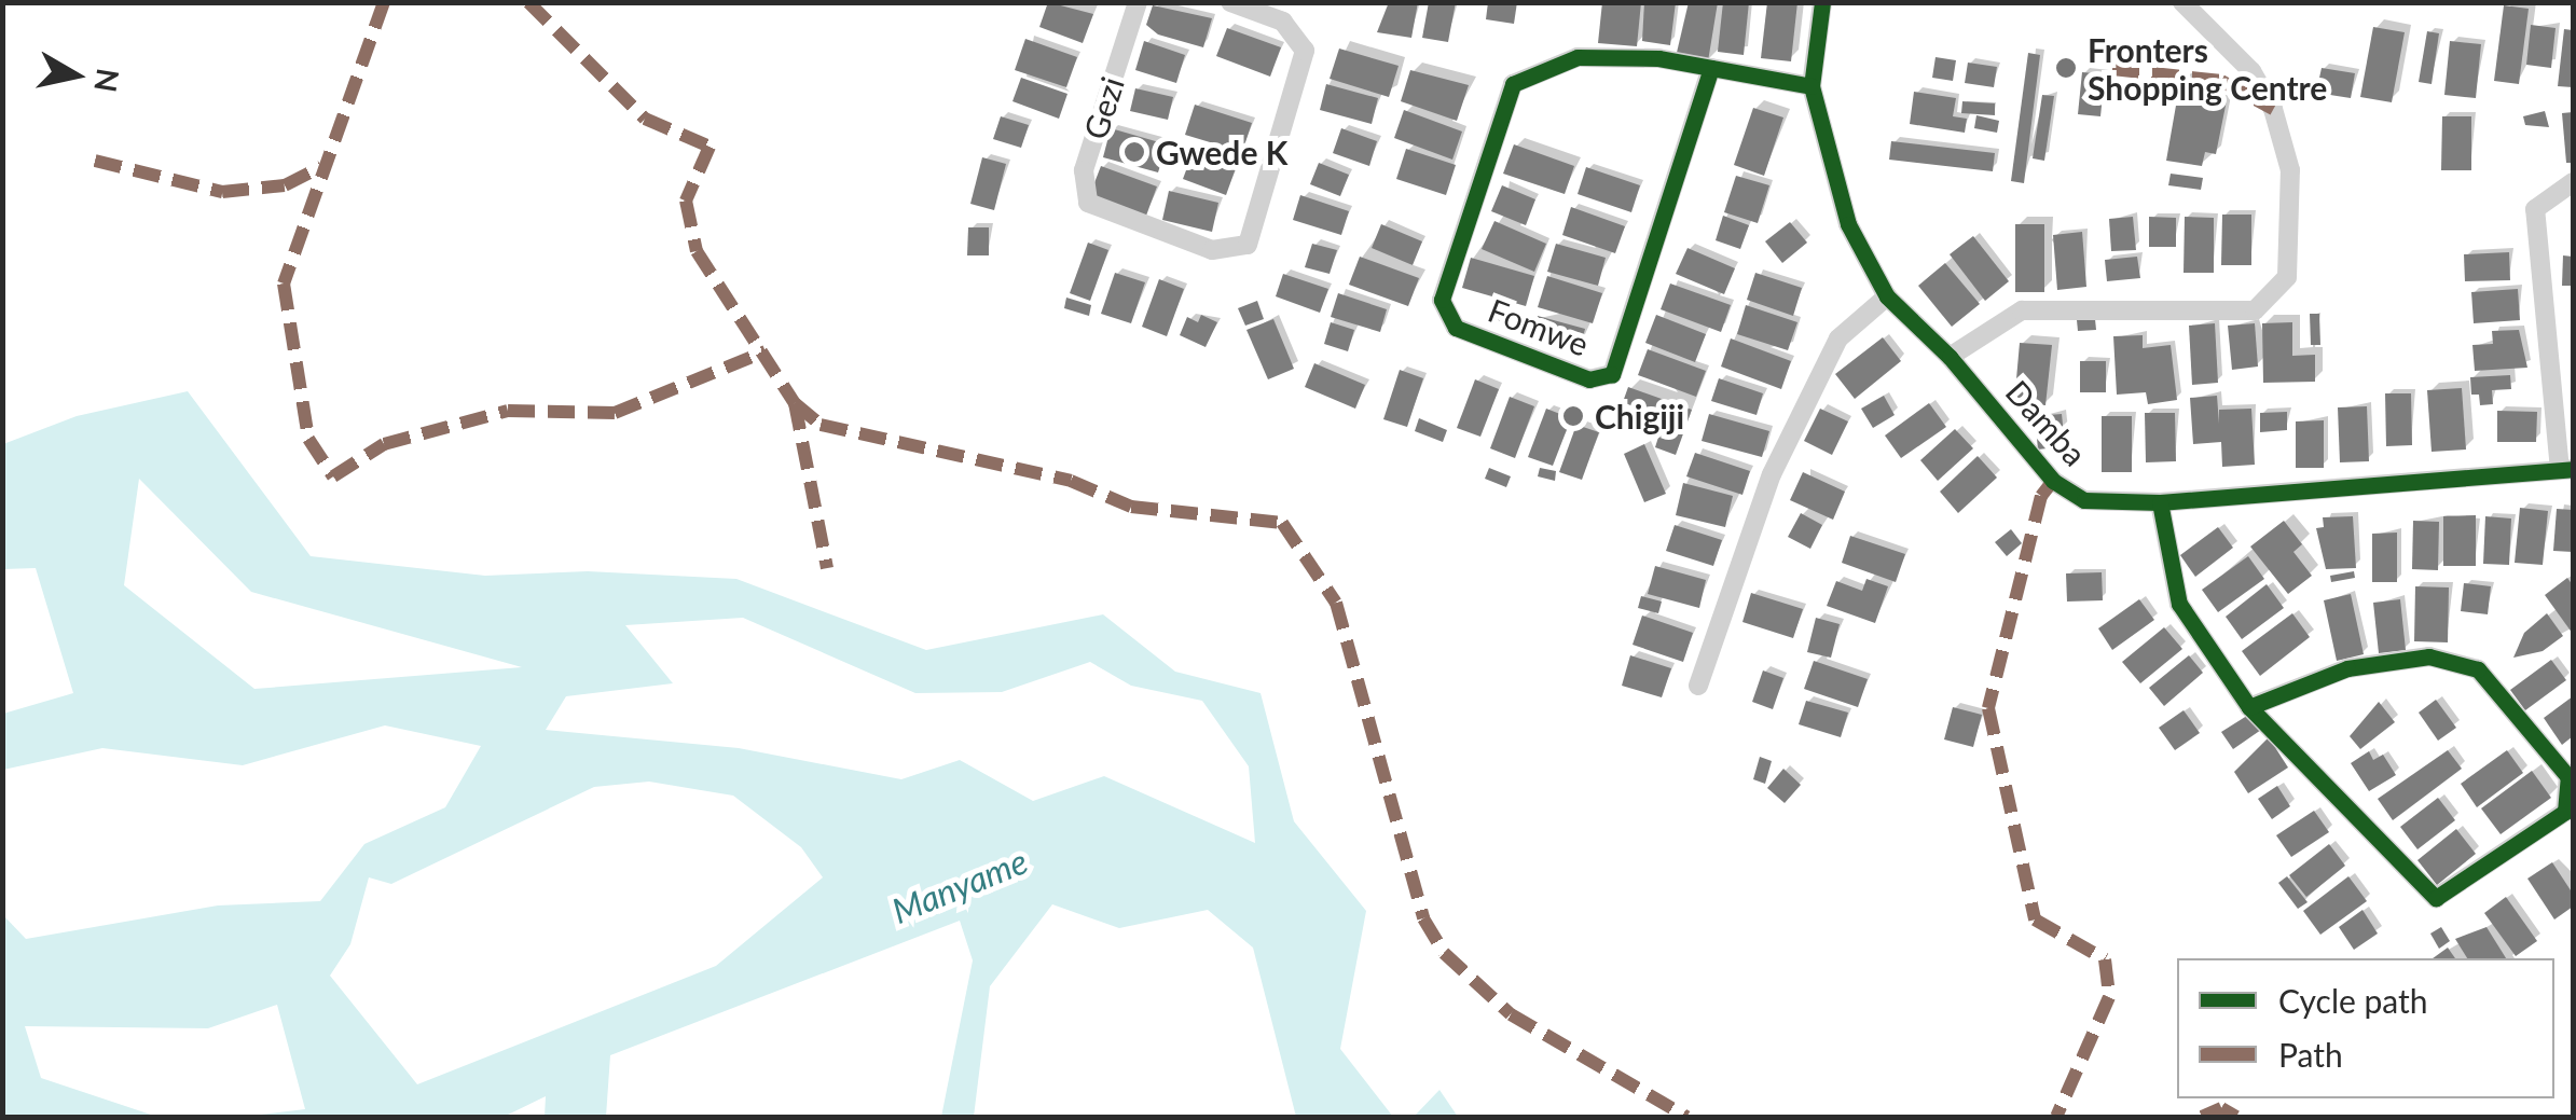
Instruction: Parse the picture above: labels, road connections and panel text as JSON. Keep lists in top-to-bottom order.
{
  "streets": {
    "street": ["Gezi", "Fomwe", "Damba"]
  },
  "crossings": [
    ["Fomwe", "Damba"]
  ],
  "water": ["Manyame"],
  "places": ["Fronters Shopping Centre", "Gwede K", "Chigiji"],
  "legend": ["Cycle path", "Path"],
  "north": "right"
}
